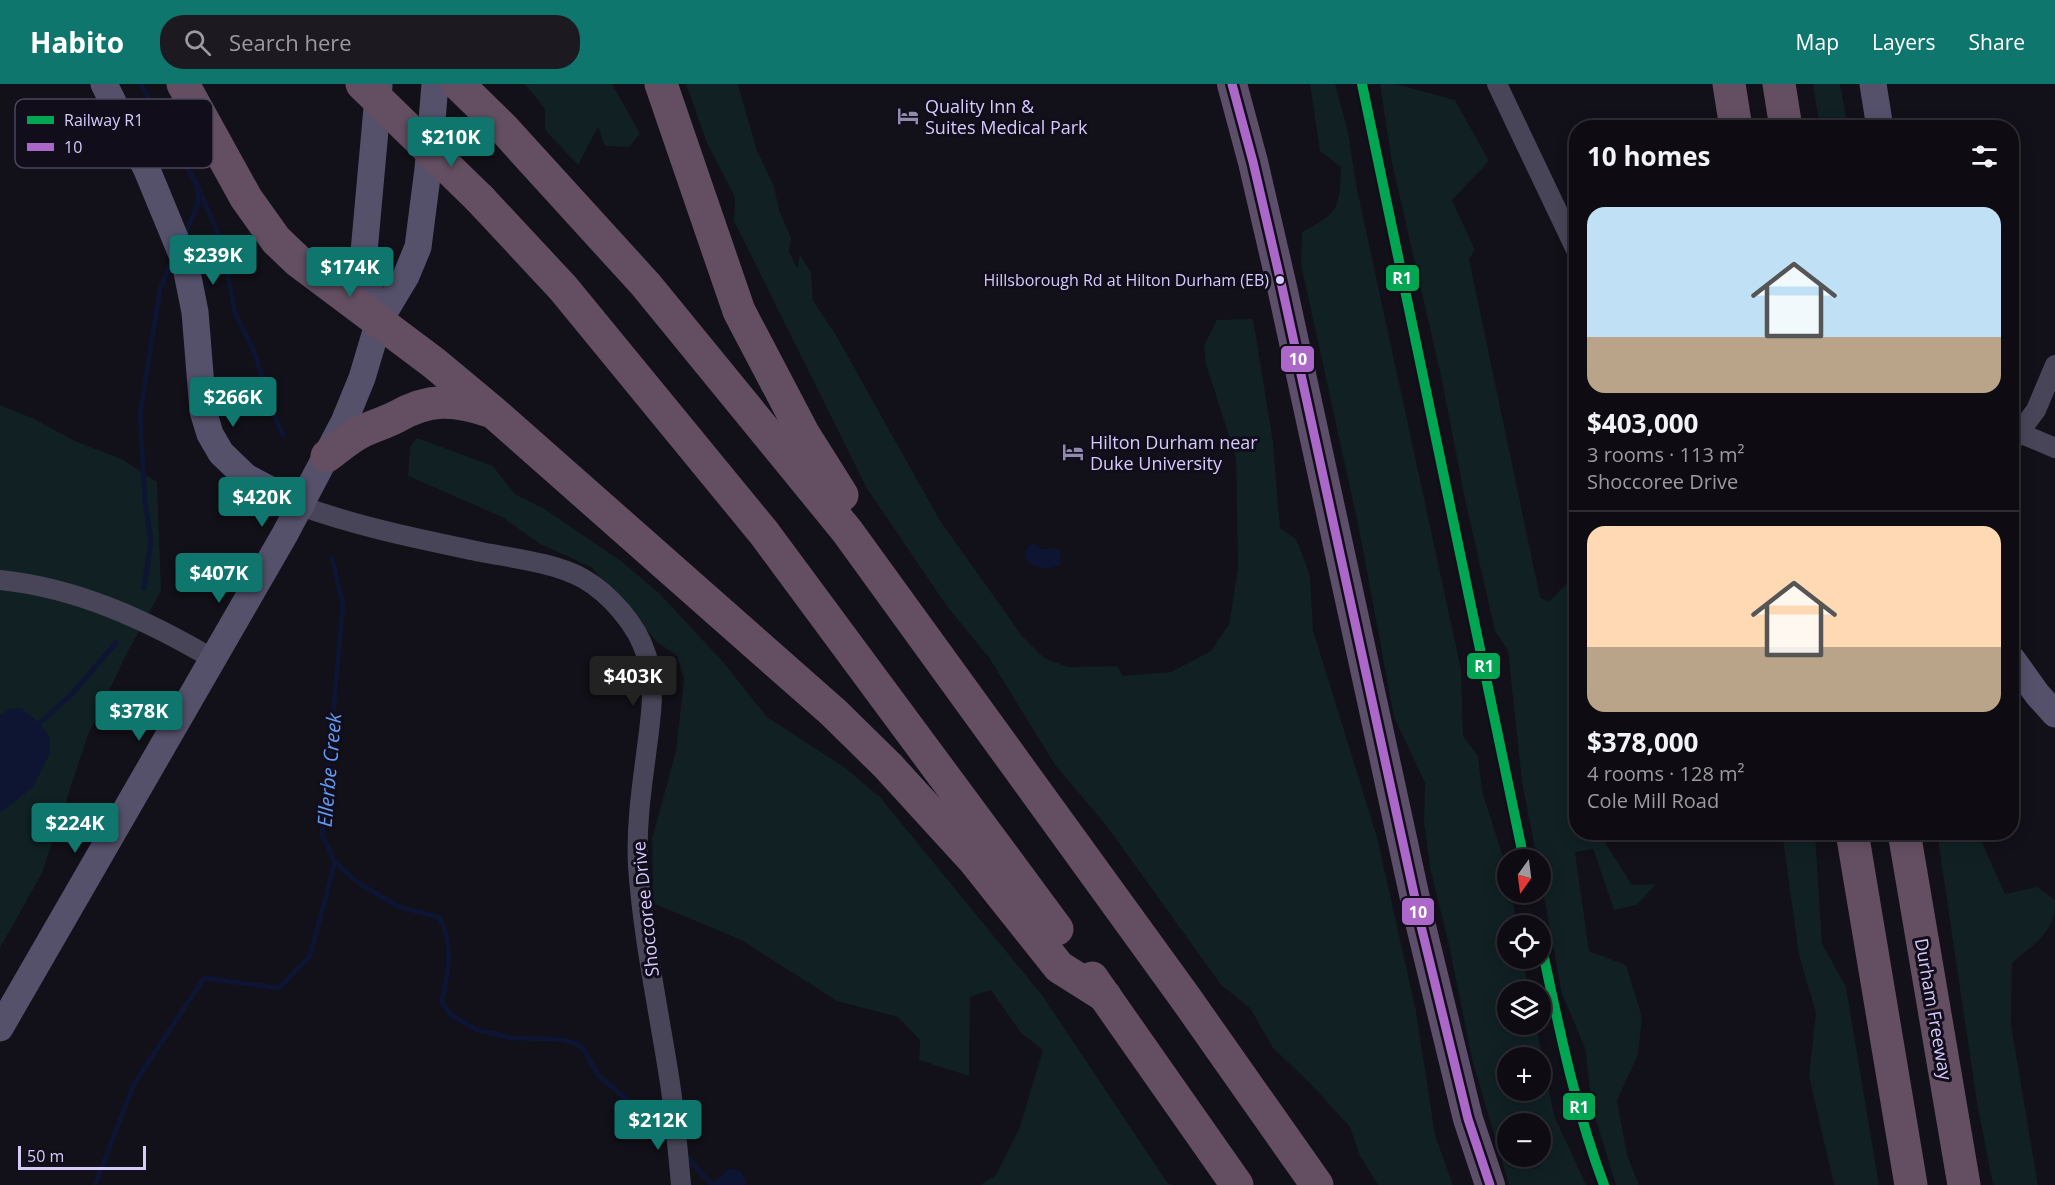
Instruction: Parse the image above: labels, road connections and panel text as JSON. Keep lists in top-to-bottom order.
{
  "streets": {
    "highway": ["Durham Freeway"],
    "street": ["Shoccoree Drive"]
  },
  "water": ["Ellerbe Creek"],
  "places": {
    "hotel": ["Quality Inn & Suites Medical Park", "Hilton Durham near Duke University"],
    "other": ["Hillsborough Rd at Hilton Durham (EB)"]
  },
  "lines": ["rail line R1", "transit line 10"],
  "legend": ["Railway R1", "10"],
  "scale_bar": "50 m",
  "north": "bottom",
  "page": {
    "header": "Habito",
    "search": "Search here",
    "nav": ["Map", "Layers", "Share"],
    "price": [
      "$210K",
      "$239K",
      "$174K",
      "$266K",
      "$420K",
      "$407K",
      "$403K",
      "$378K",
      "$224K",
      "$212K"
    ],
    "heading": "10 homes",
    "list": [
      {
        "name": "$403,000",
        "note": "3 rooms · 113 m² · Shoccoree Drive"
      },
      {
        "name": "$378,000",
        "note": "4 rooms · 128 m² · Cole Mill Road"
      }
    ],
    "map_buttons": ["+", "−"],
    "scale": "50 m"
  }
}
